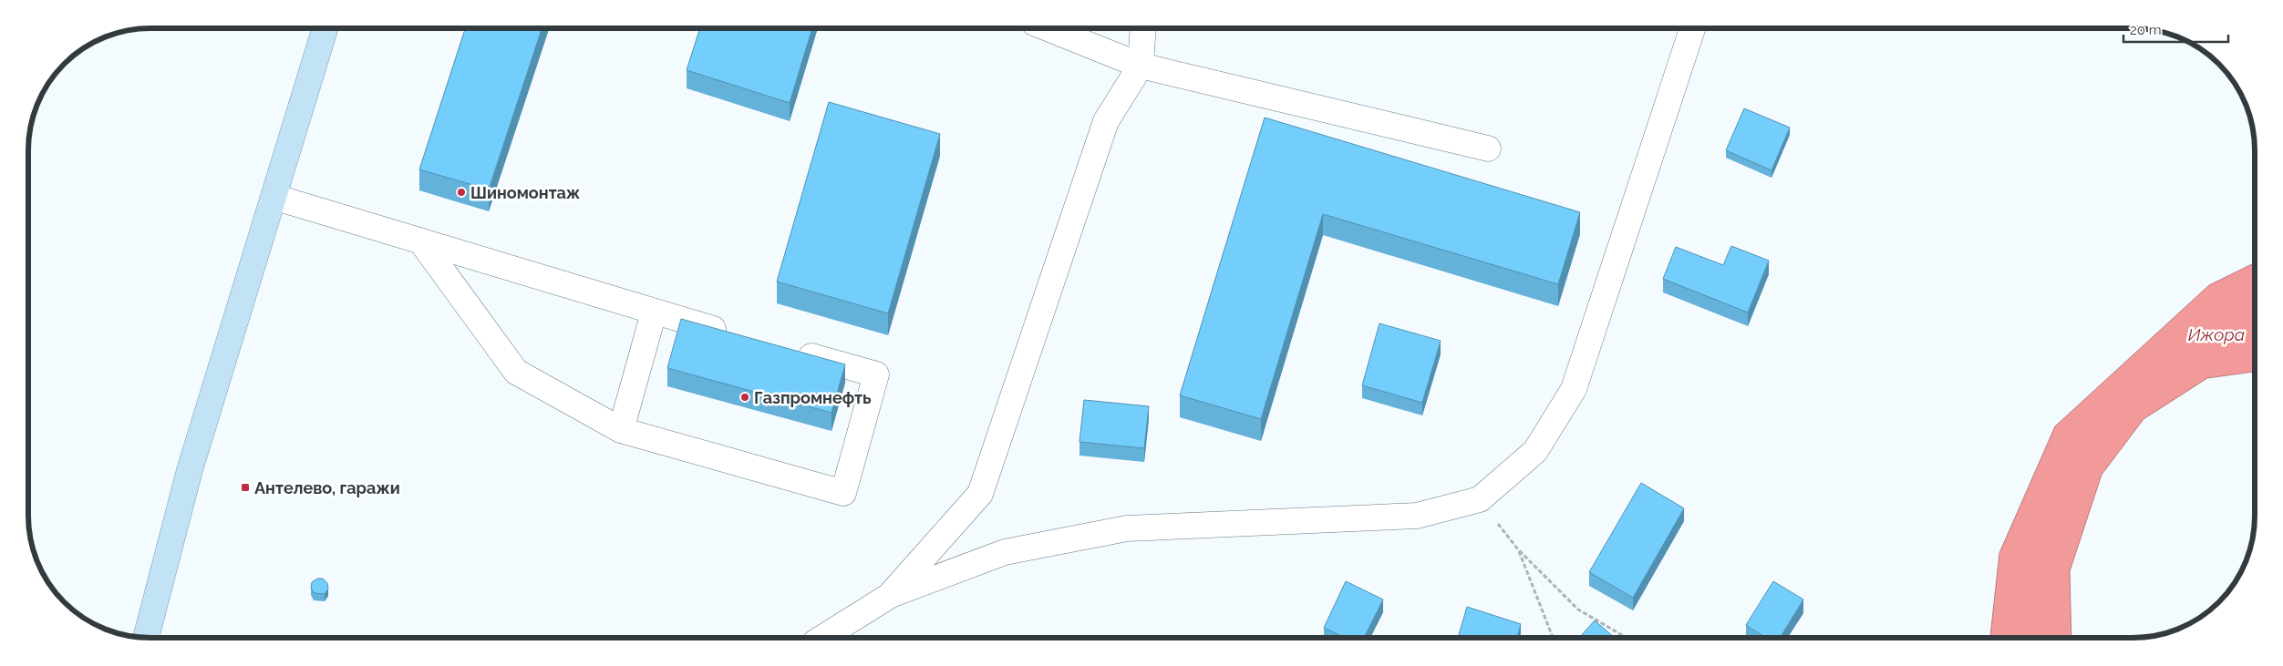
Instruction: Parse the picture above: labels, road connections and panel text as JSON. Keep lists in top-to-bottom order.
{
  "water": ["Ижора"],
  "places": {
    "other": ["Шиномонтаж", "Газпромнефть"],
    "transit": ["Антелево, гаражи"]
  },
  "scale_bar": "20 m"
}
